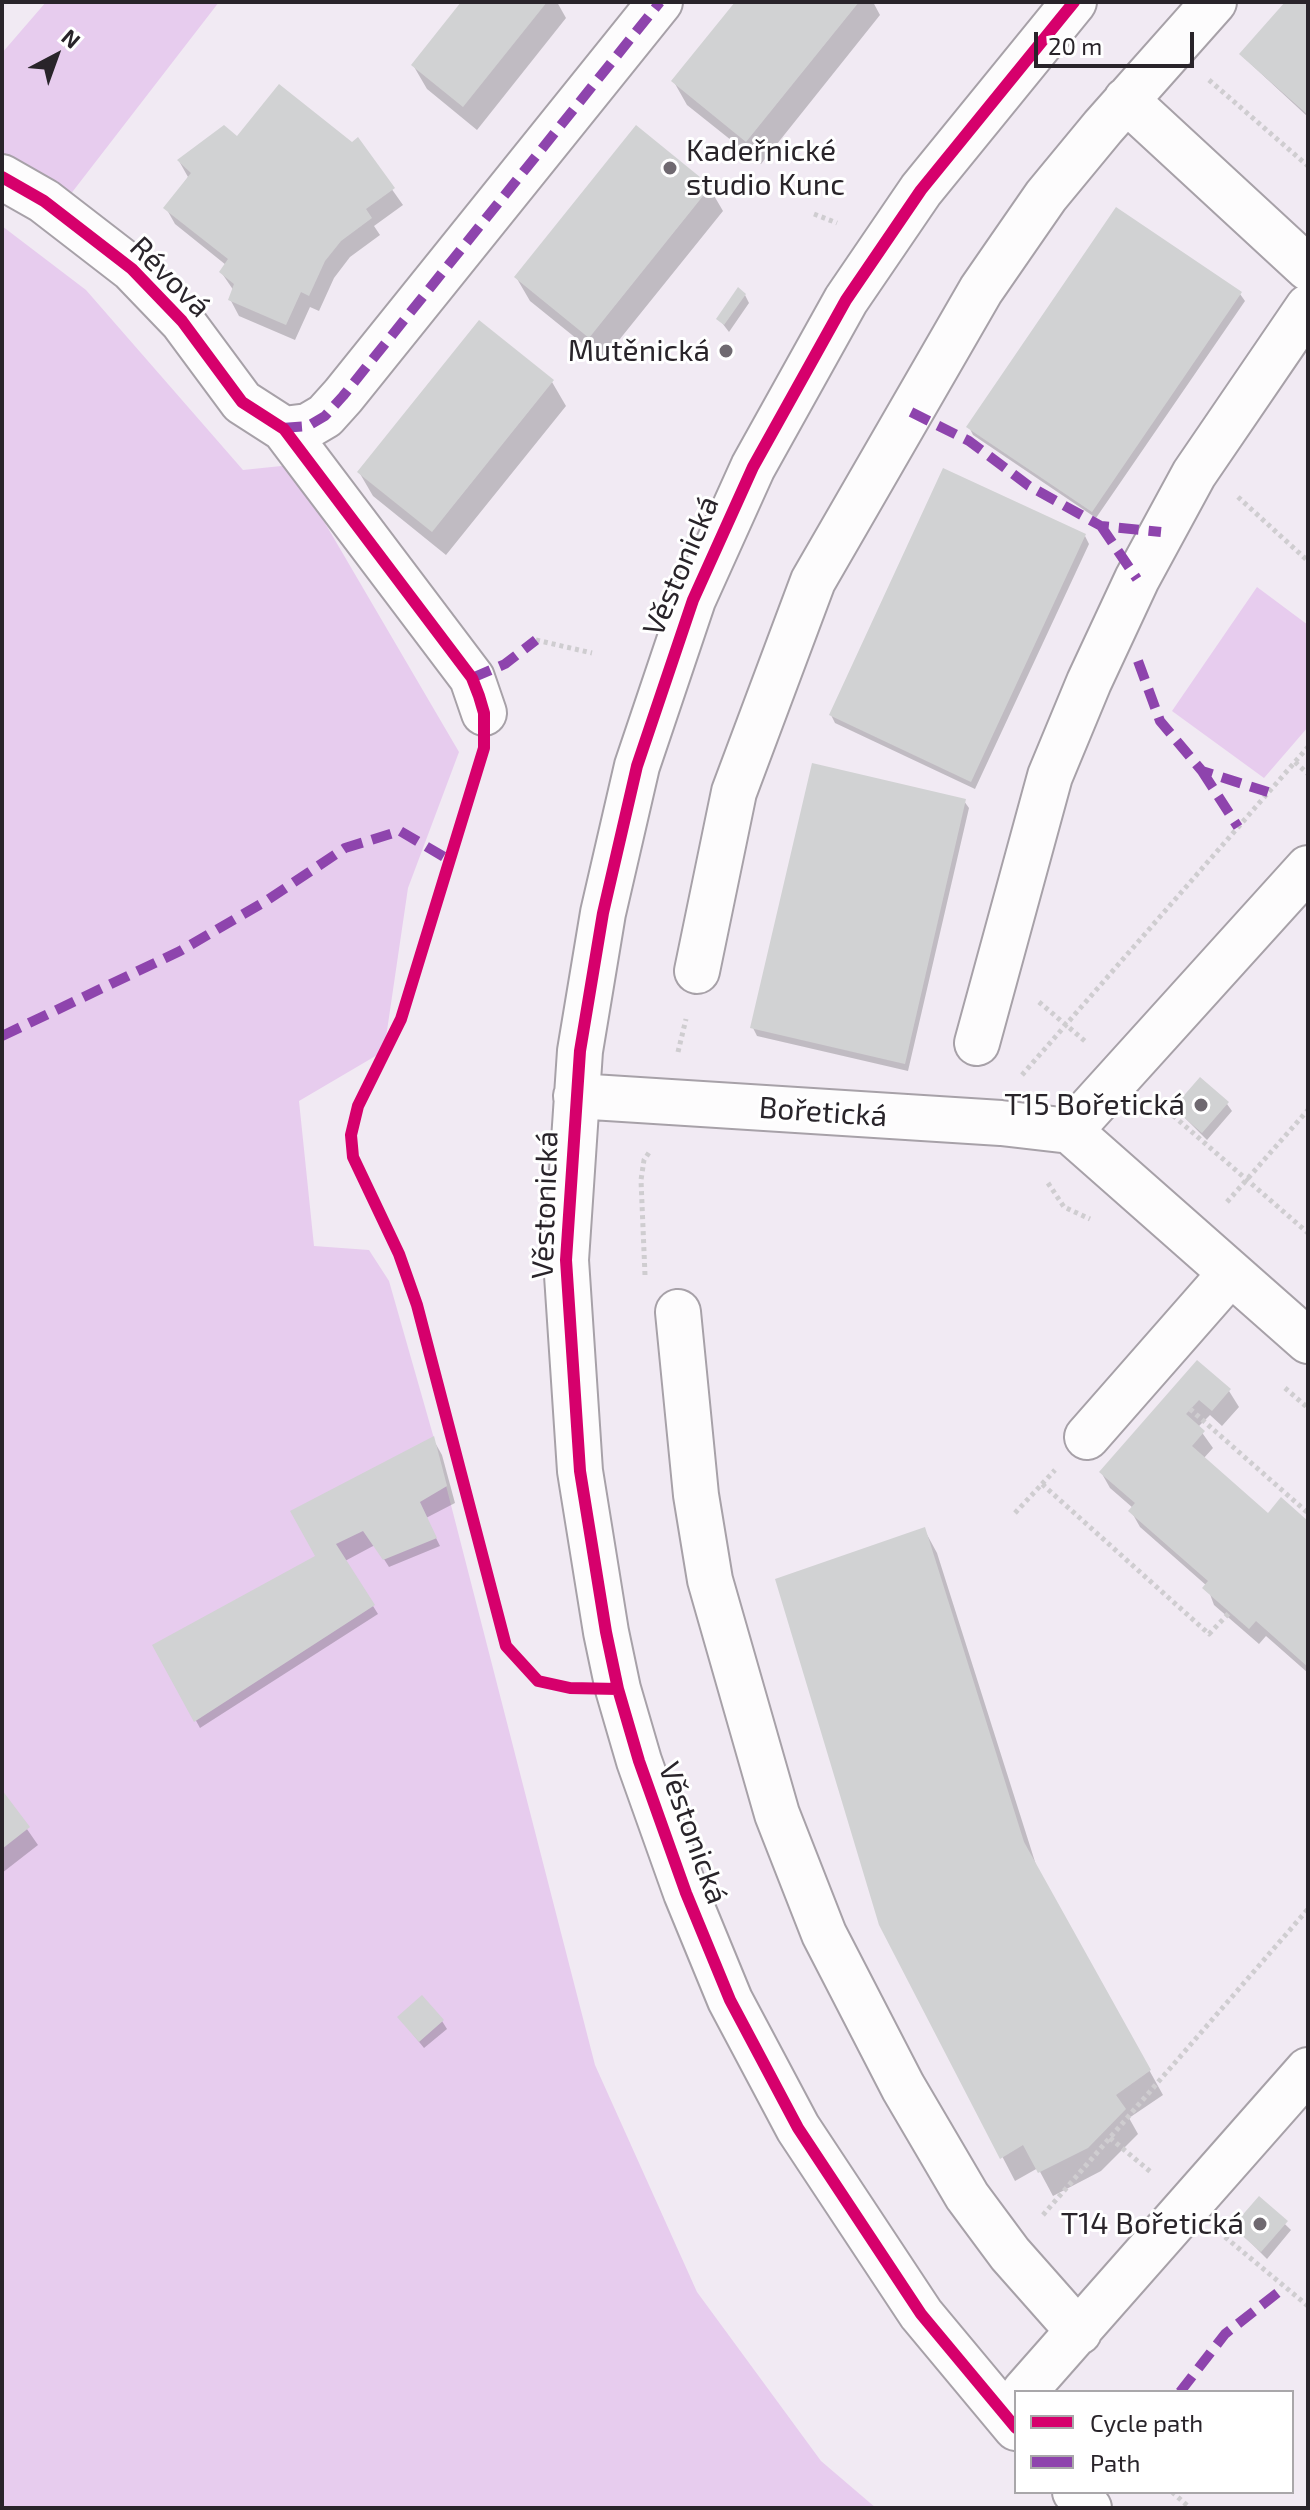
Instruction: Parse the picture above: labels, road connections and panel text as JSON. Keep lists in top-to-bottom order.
{
  "streets": {
    "street": ["Révová", "Věstonická", "Bořetická"]
  },
  "crossings": [
    ["Věstonická", "Bořetická"]
  ],
  "places": [
    "Kadeřnické studio Kunc",
    "Mutěnická",
    "T15 Bořetická",
    "T14 Bořetická"
  ],
  "legend": ["Cycle path", "Path"],
  "scale_bar": "20 m",
  "north": "top right"
}
